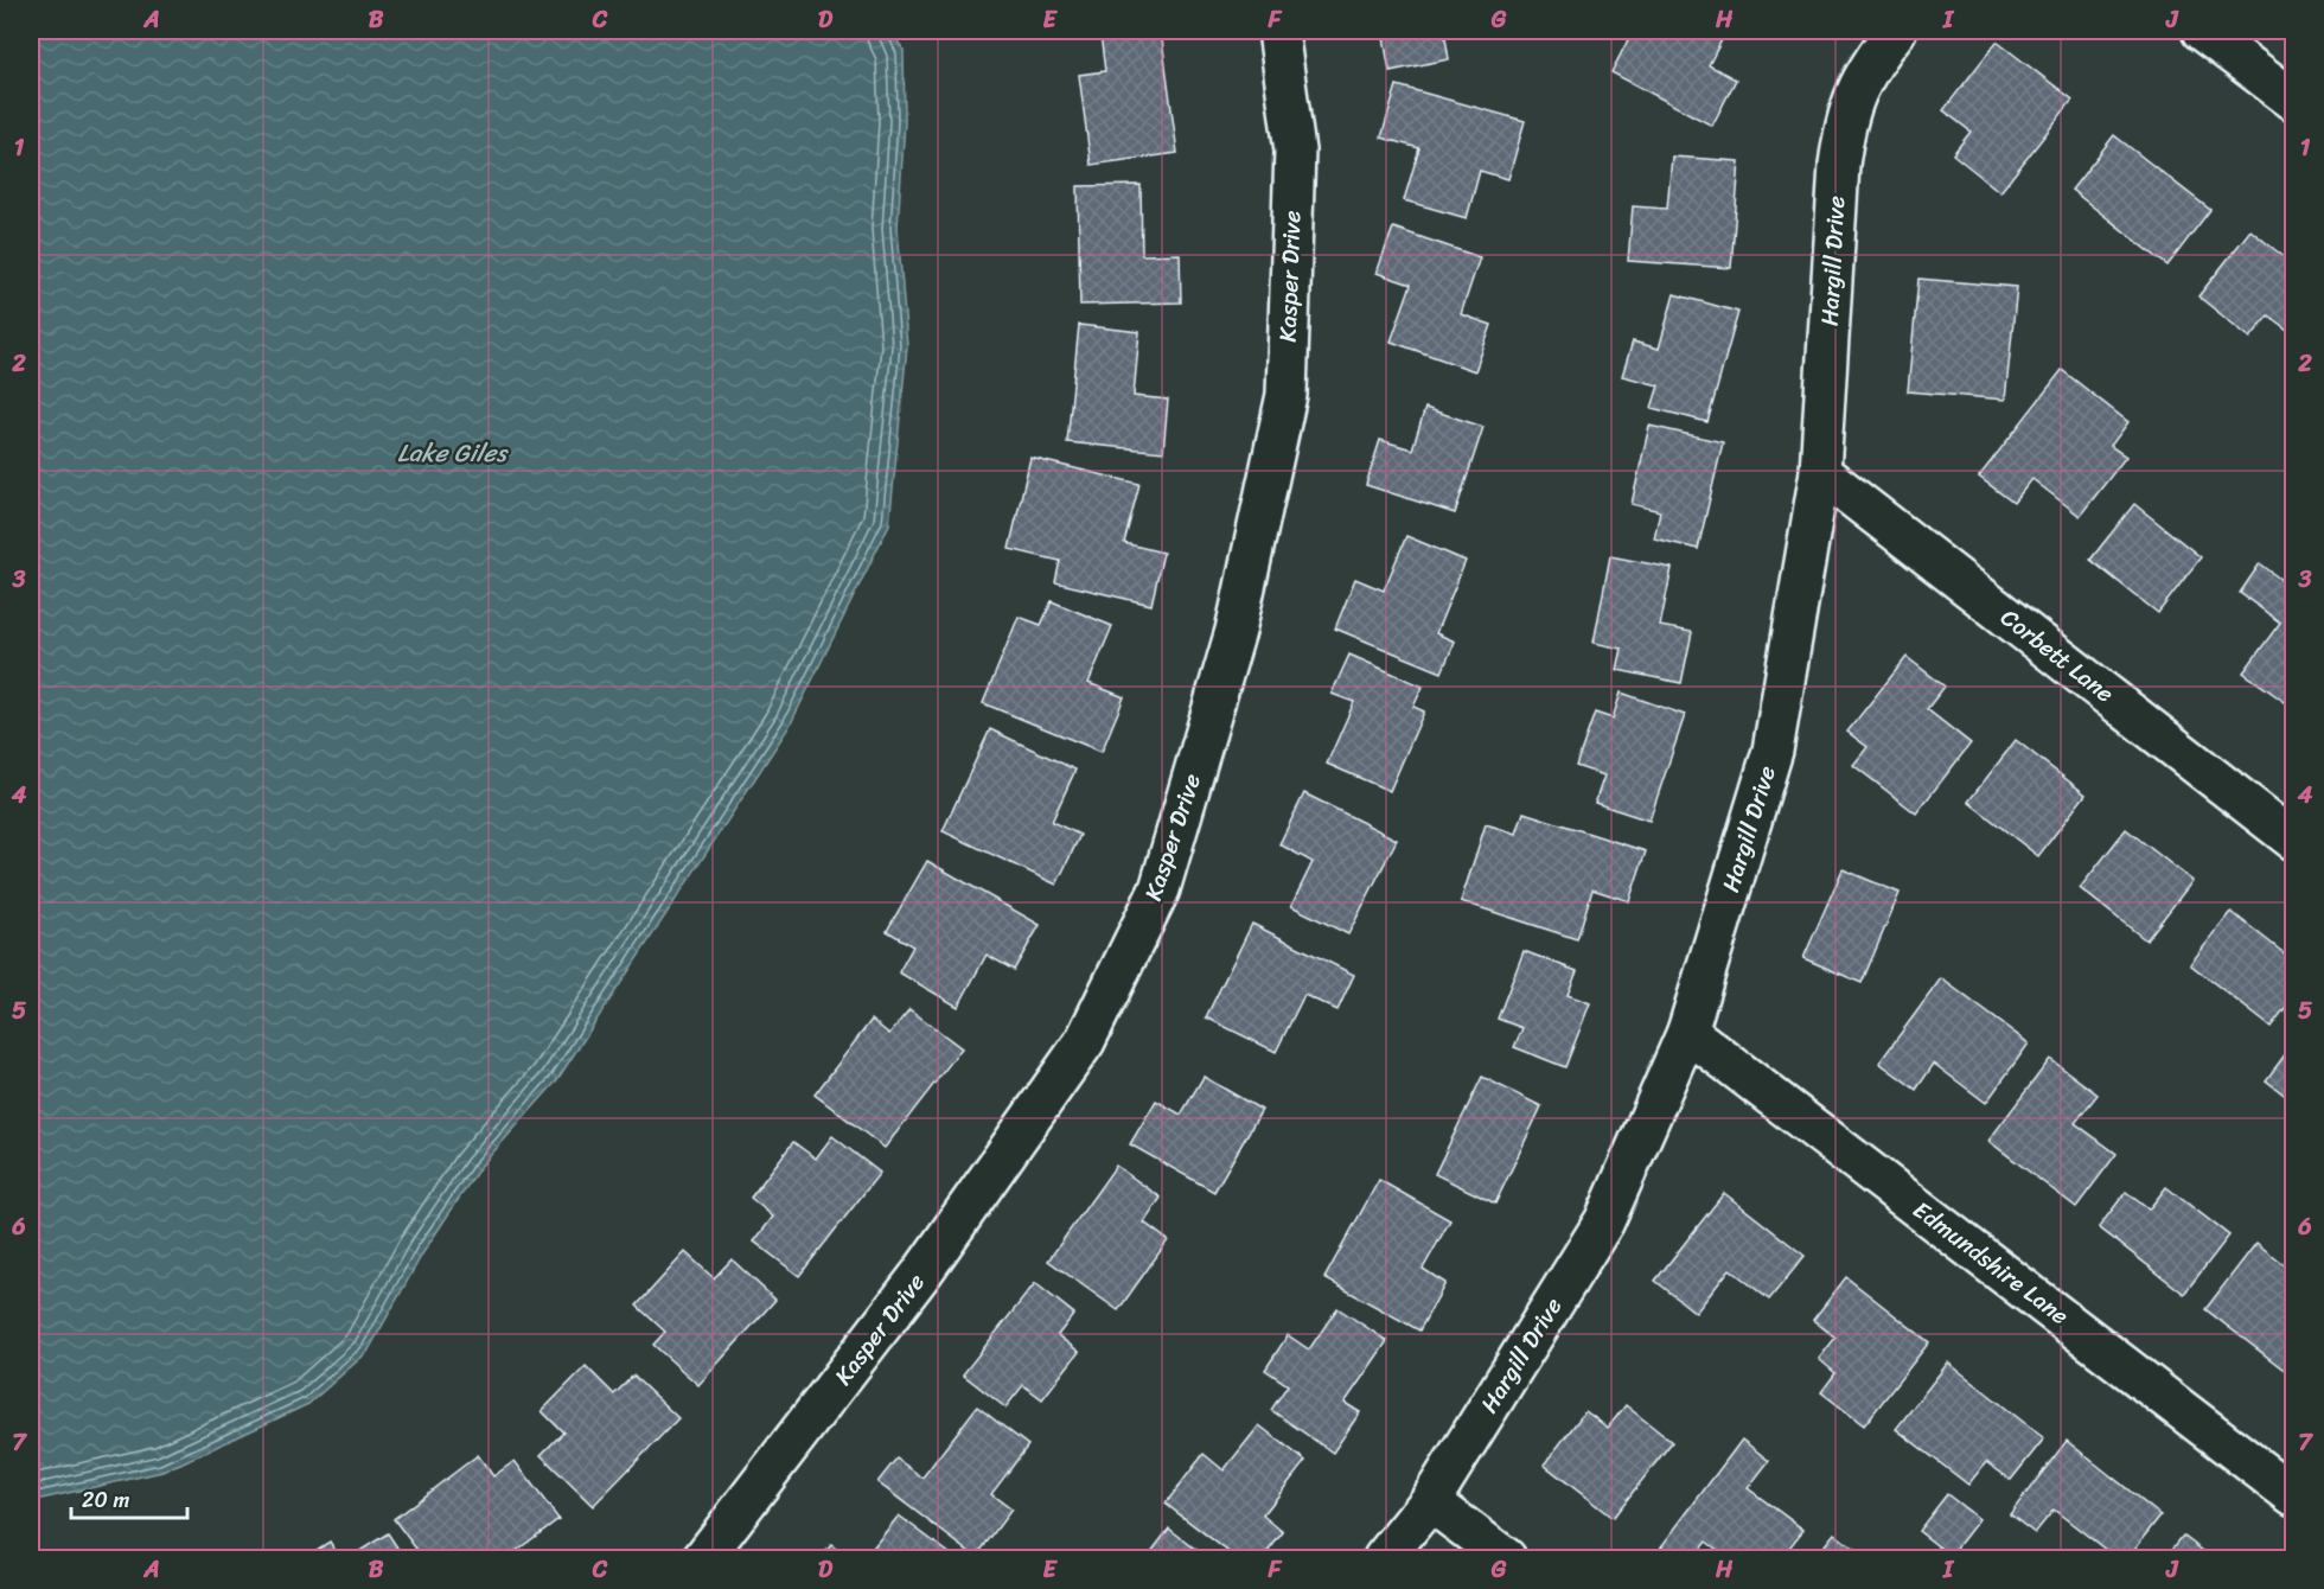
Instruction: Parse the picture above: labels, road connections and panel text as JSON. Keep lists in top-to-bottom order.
{
  "streets": {
    "street": [
      "Hargill Drive",
      "Kasper Drive",
      "Corbett Lane",
      "Edmundshire Lane"
    ]
  },
  "crossings": [
    ["Hargill Drive", "Corbett Lane"],
    ["Hargill Drive", "Edmundshire Lane"]
  ],
  "water": ["Lake Giles"],
  "scale_bar": "20 m",
  "grid": {
    "columns": [
      "A",
      "B",
      "C",
      "D",
      "E",
      "F",
      "G",
      "H",
      "I",
      "J"
    ],
    "rows": [
      "1",
      "2",
      "3",
      "4",
      "5",
      "6",
      "7"
    ]
  }
}
